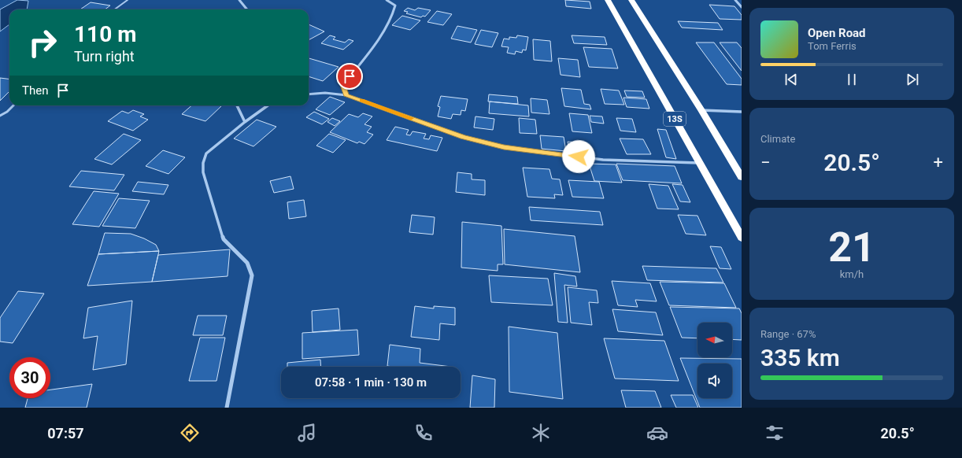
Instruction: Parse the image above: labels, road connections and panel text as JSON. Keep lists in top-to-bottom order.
{
  "streets": {
    "highway": ["13S"]
  },
  "north": "left",
  "page": {
    "turn": ["110 m", "Turn right"],
    "song": ["Open Road", "Tom Ferris"],
    "then": "Then",
    "tile": [
      "Climate",
      ["21", "km/h"],
      ["Range · 67%", "335 km"]
    ],
    "heat": ["−", "20.5°", "+"],
    "limit": "30",
    "trip": "07:58 · 1 min · 130 m",
    "tabs": ["07:57", "20.5°"]
  }
}
